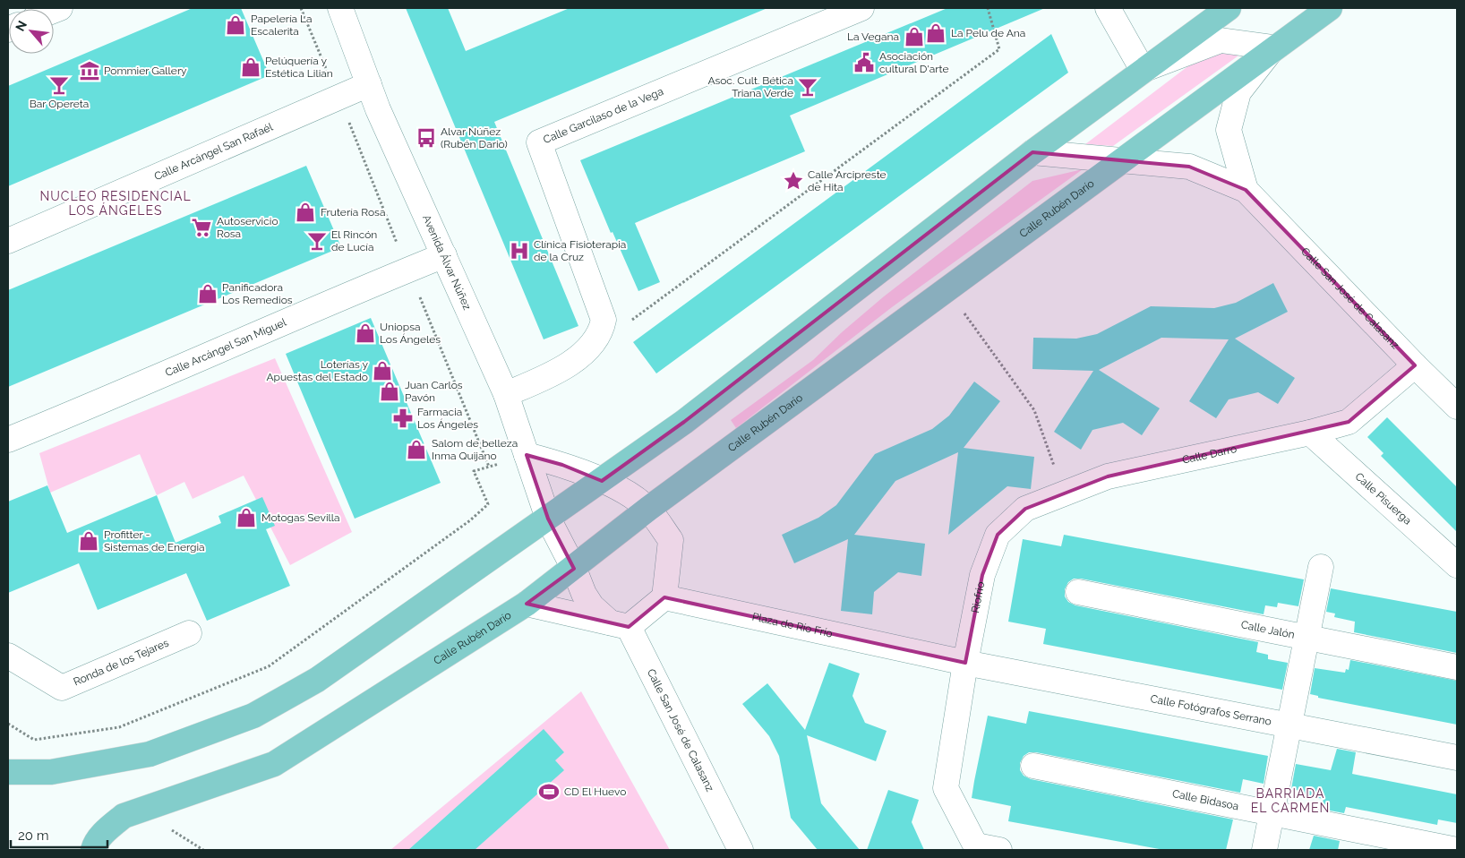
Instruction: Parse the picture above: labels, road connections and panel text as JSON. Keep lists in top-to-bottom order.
{
  "streets": {
    "main road": ["Calle Rubén Darío"],
    "street": [
      "Calle Garcilaso de la Vega",
      "Calle Arcángel San Rafaél",
      "Avenida Álvar Núñez",
      "Calle San José de Calasanz",
      "Calle Arcángel San Miguel",
      "Calle Darro",
      "Calle Pisuerga",
      "Riofrio",
      "Plaza de Río Frío",
      "Calle Jalón",
      "Ronda de los Tejares",
      "Calle Fotógrafos Serrano",
      "Calle Bidasoa"
    ]
  },
  "crossings": [
    ["Calle Arcángel San Rafaél", "Avenida Álvar Núñez"],
    ["Calle Rubén Darío", "Calle San José de Calasanz"],
    ["Avenida Álvar Núñez", "Calle San José de Calasanz"],
    ["Avenida Álvar Núñez", "Calle Arcángel San Miguel"],
    ["Calle San José de Calasanz", "Calle Darro"],
    ["Calle Darro", "Calle Pisuerga"],
    ["Calle Darro", "Riofrio"],
    ["Riofrio", "Plaza de Río Frío"],
    ["Riofrio", "Calle Fotógrafos Serrano"],
    ["Plaza de Río Frío", "Calle Fotógrafos Serrano"]
  ],
  "districts": ["NUCLEO RESIDENCIAL LOS ÁNGELES", "BARRIADA EL CARMEN"],
  "places": {
    "shop": [
      "Papelería La Escalerita",
      "La Pelu de Ana",
      "La Vegana",
      "Pelúquería y Estética Lilian",
      "Frutería Rosa",
      "Panificadora Los Remedios",
      "Uniopsa Los Ángeles",
      "Loterías y Apuestas del Estado",
      "Juan Carlos Pavón",
      "Salom de belleza Inma Quijano",
      "Motogas Sevilla",
      "Profitter - Sistemas de Energia"
    ],
    "public building": ["Asociación cultural D'arte"],
    "museum": ["Pommier Gallery"],
    "bar": ["Bar Opereta", "Asoc. Cult. Bética Triana Verde", "El Rincón de Lucía"],
    "bus stop": ["Alvar Núñez (Rubén Dario)"],
    "place": ["Calle Arcipreste de Hita"],
    "supermarket": ["Autoservicio Rosa"],
    "hospital": ["Clínica Fisioterapia de la Cruz"],
    "pharmacy": ["Farmacia Los Ángeles"],
    "sports": ["CD El Huevo"]
  },
  "scale_bar": "20 m",
  "north": "top left"
}
